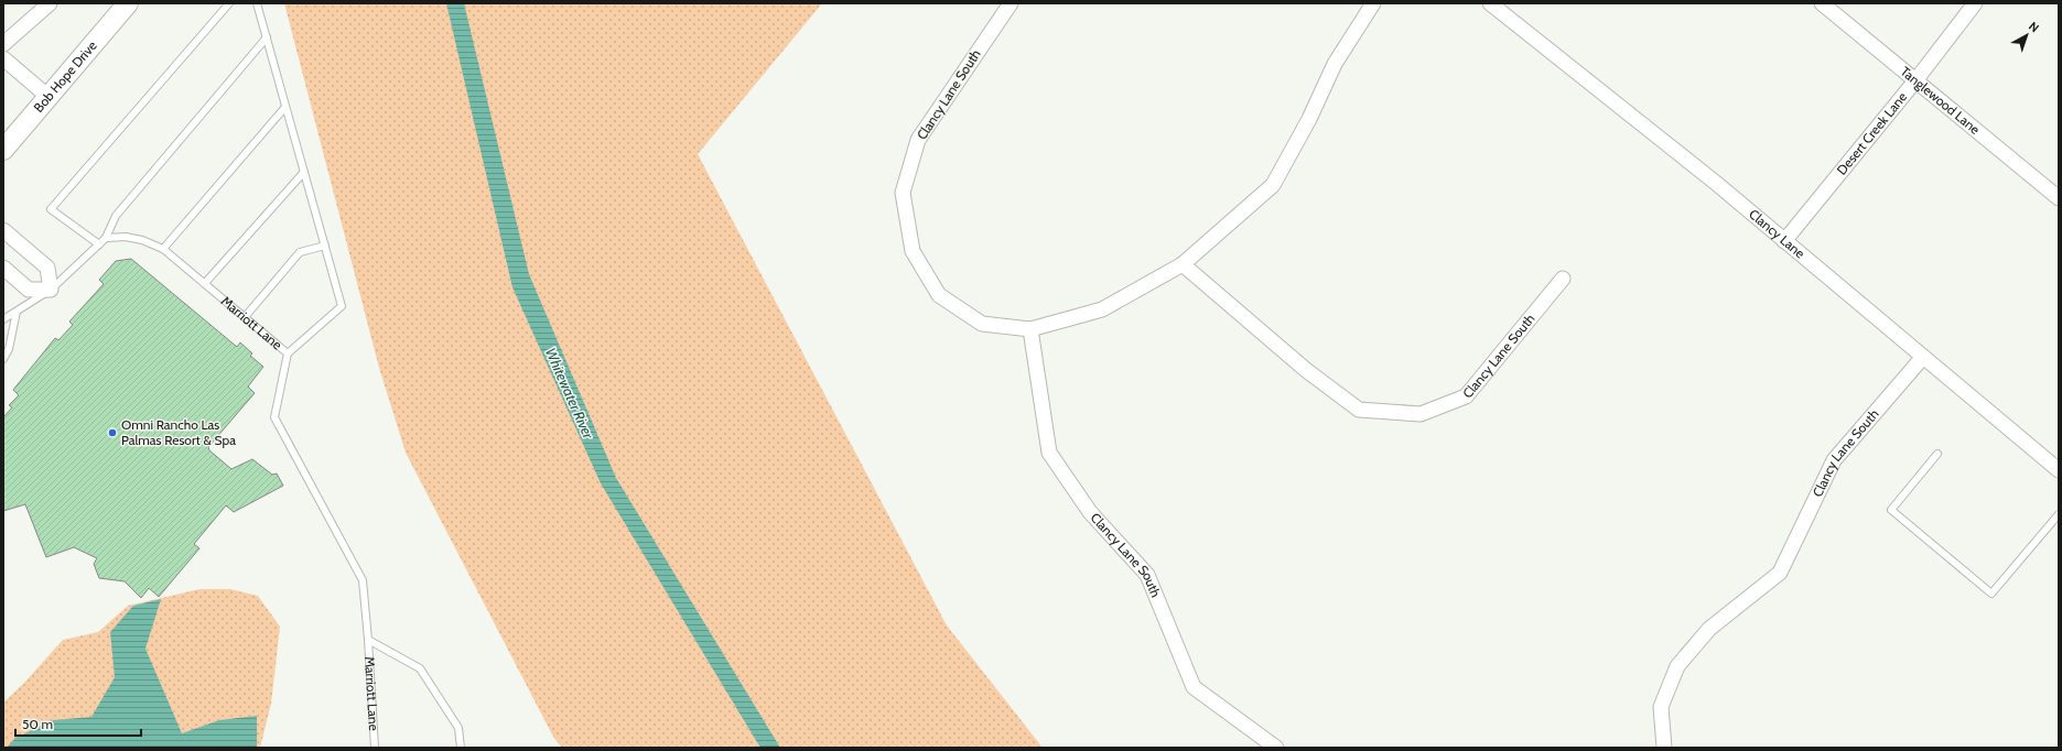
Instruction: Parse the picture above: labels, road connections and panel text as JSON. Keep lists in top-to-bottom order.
{
  "streets": {
    "main road": ["Bob Hope Drive"],
    "street": [
      "Clancy Lane South",
      "Tanglewood Lane",
      "Desert Creek Lane",
      "Clancy Lane"
    ],
    "lane": ["Marriott Lane"]
  },
  "crossings": [
    ["Clancy Lane South", "Clancy Lane"],
    ["Tanglewood Lane", "Desert Creek Lane"],
    ["Desert Creek Lane", "Clancy Lane"]
  ],
  "water": ["Whitewater River"],
  "places": ["Omni Rancho Las Palmas Resort & Spa"],
  "scale_bar": "50 m",
  "north": "top right"
}
